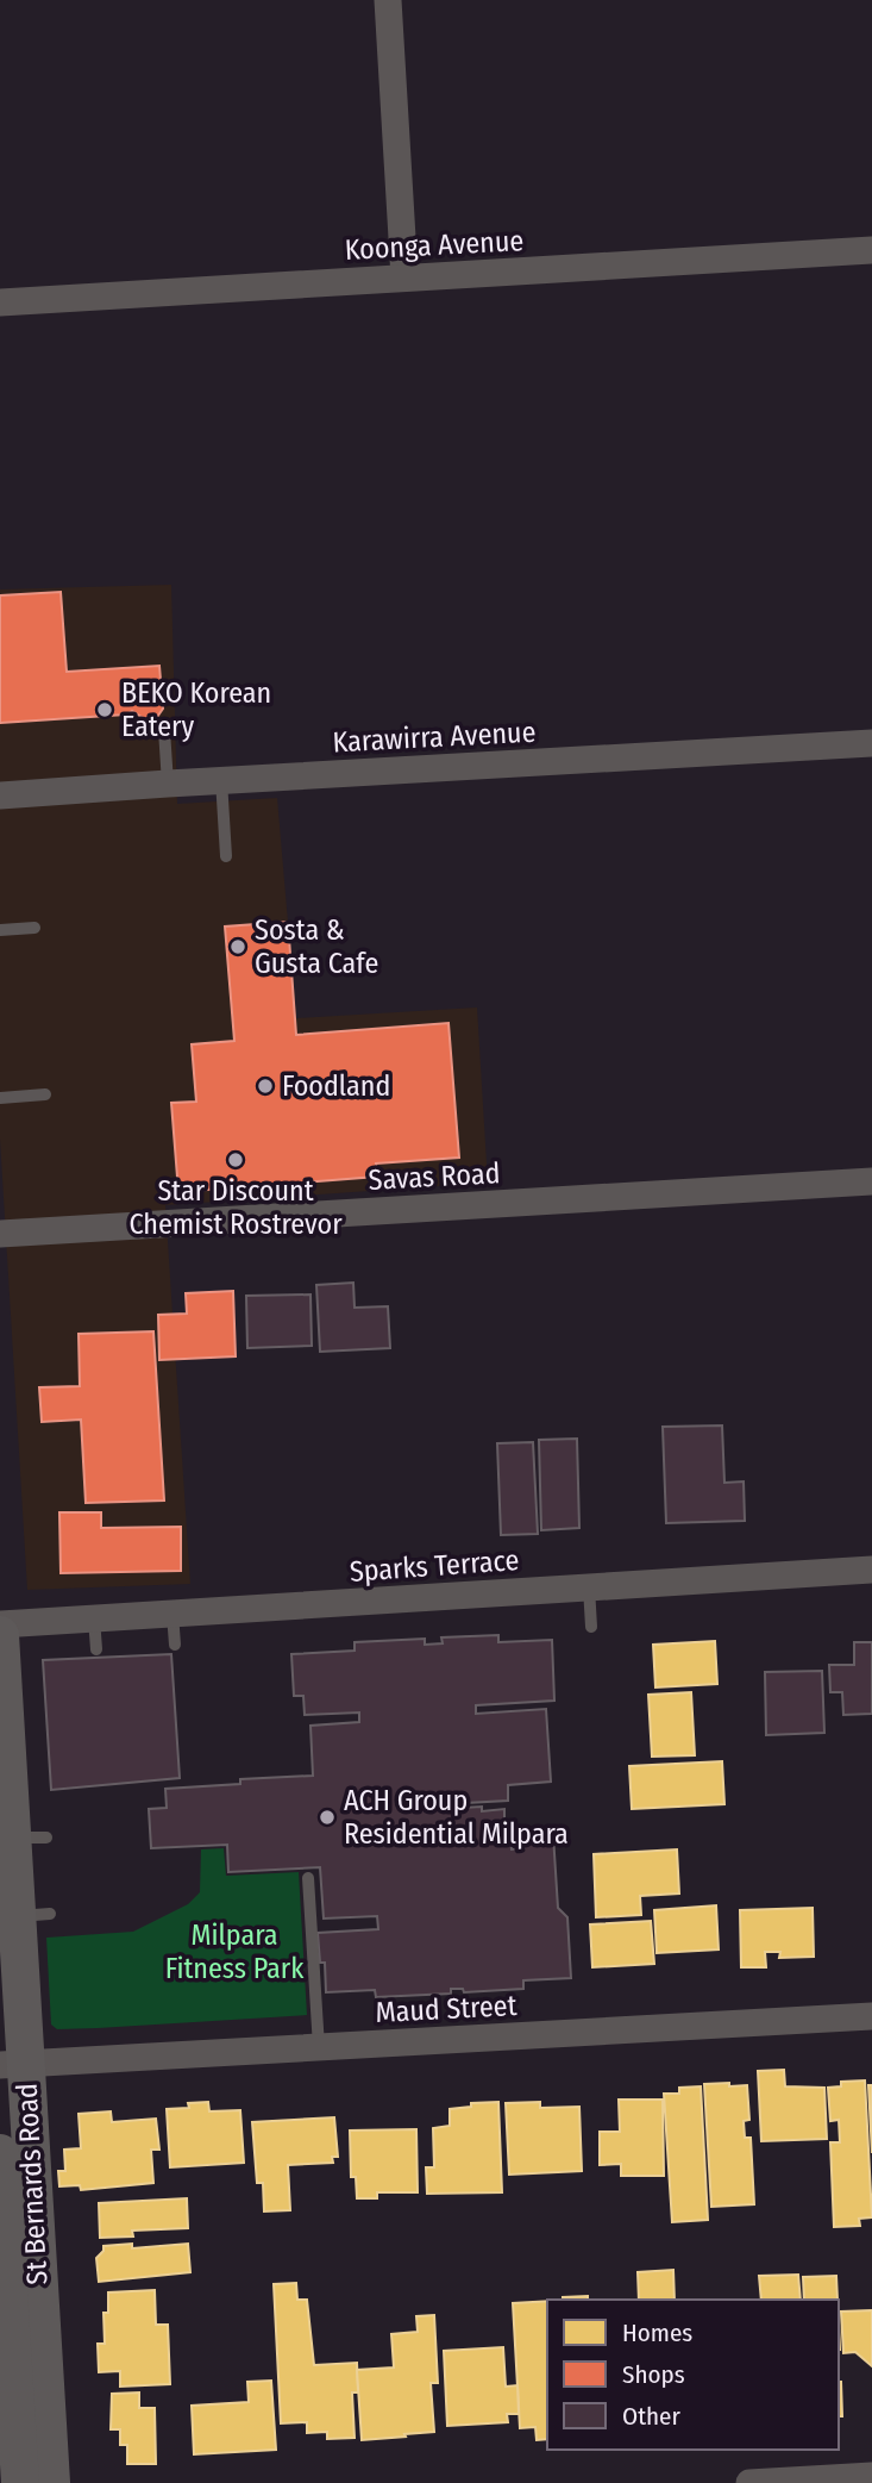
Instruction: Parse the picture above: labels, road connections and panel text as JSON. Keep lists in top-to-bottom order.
{
  "streets": {
    "main road": ["St Bernards Road"],
    "street": [
      "Koonga Avenue",
      "Karawirra Avenue",
      "Savas Road",
      "Sparks Terrace",
      "Maud Street"
    ]
  },
  "crossings": [
    ["Maud Street", "St Bernards Road"]
  ],
  "parks": ["Milpara Fitness Park"],
  "places": [
    "BEKO Korean Eatery",
    "Sosta & Gusta Cafe",
    "Foodland",
    "Star Discount Chemist Rostrevor",
    "ACH Group Residential Milpara"
  ],
  "legend": ["Homes", "Shops", "Other"]
}
